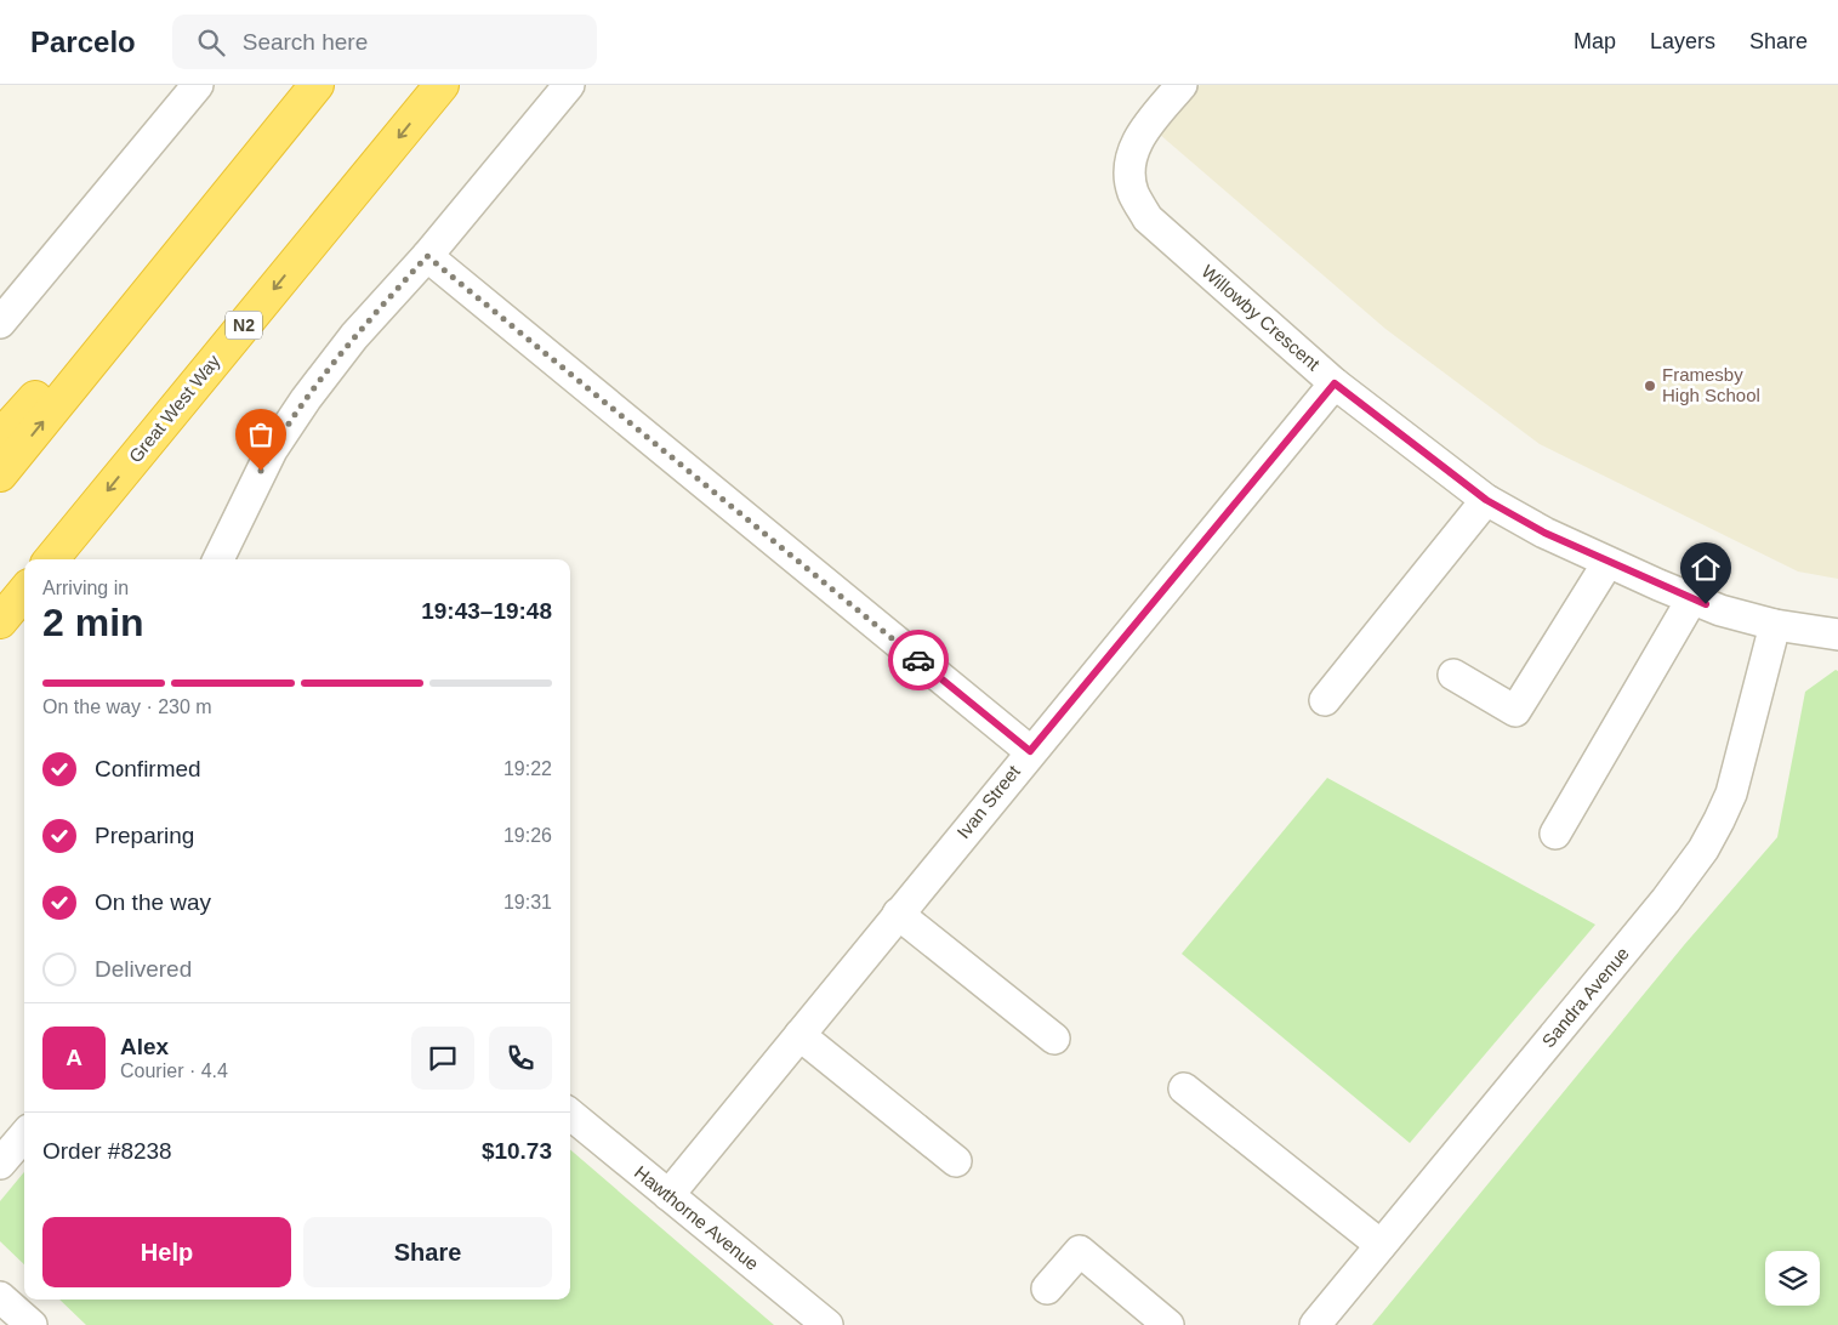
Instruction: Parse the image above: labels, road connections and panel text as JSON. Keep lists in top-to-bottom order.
{
  "streets": {
    "highway": ["N2", "Great West Way"],
    "street": [
      "Willowby Crescent",
      "Ivan Street",
      "Sandra Avenue",
      "Hawthorne Avenue"
    ]
  },
  "crossings": [
    ["Willowby Crescent", "Ivan Street"],
    ["Willowby Crescent", "Sandra Avenue"],
    ["Ivan Street", "Hawthorne Avenue"]
  ],
  "places": ["Framesby High School"],
  "page": {
    "header": "Parcelo",
    "search": "Search here",
    "nav": ["Map", "Layers", "Share"],
    "heading": ["2 min", "Arriving in", "19:43–19:48"],
    "panel": [
      "Alex",
      "Courier · 4.4",
      "Order #8238",
      "$10.73"
    ],
    "bar": "On the way · 230 m",
    "list": [
      ["Confirmed", "19:22"],
      ["Preparing", "19:26"],
      ["On the way", "19:31"],
      "Delivered"
    ],
    "round": "A",
    "buttons": ["Help", "Share"]
  }
}
